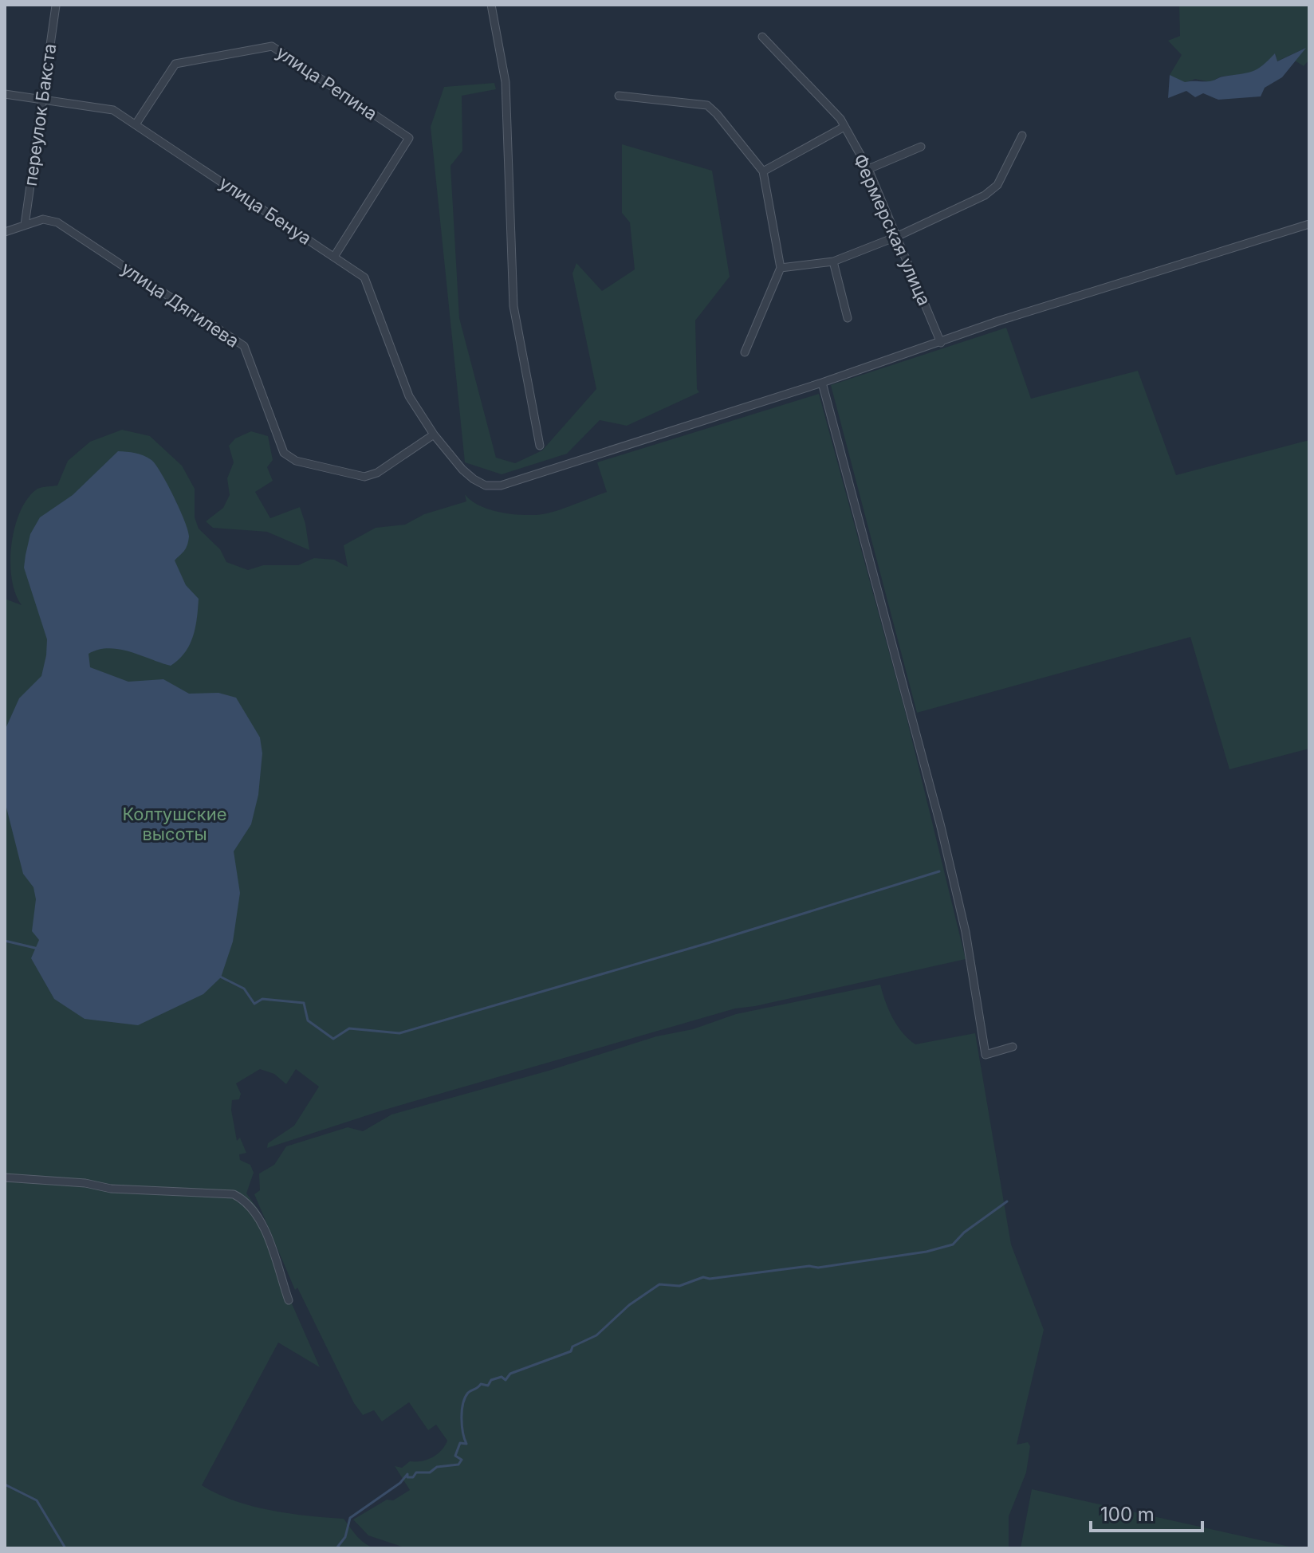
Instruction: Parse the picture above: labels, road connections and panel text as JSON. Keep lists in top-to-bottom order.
{
  "streets": {
    "street": [
      "улица Репина",
      "переулок Бакста",
      "улица Бенуа",
      "Фермерская улица",
      "улица Дягилева"
    ]
  },
  "crossings": [
    ["улица Репина", "улица Бенуа"],
    ["переулок Бакста", "улица Бенуа"],
    ["переулок Бакста", "улица Дягилева"],
    ["улица Бенуа", "Фермерская улица"],
    ["улица Бенуа", "улица Дягилева"]
  ],
  "parks": ["Колтушские высоты"],
  "scale_bar": "100 m"
}
